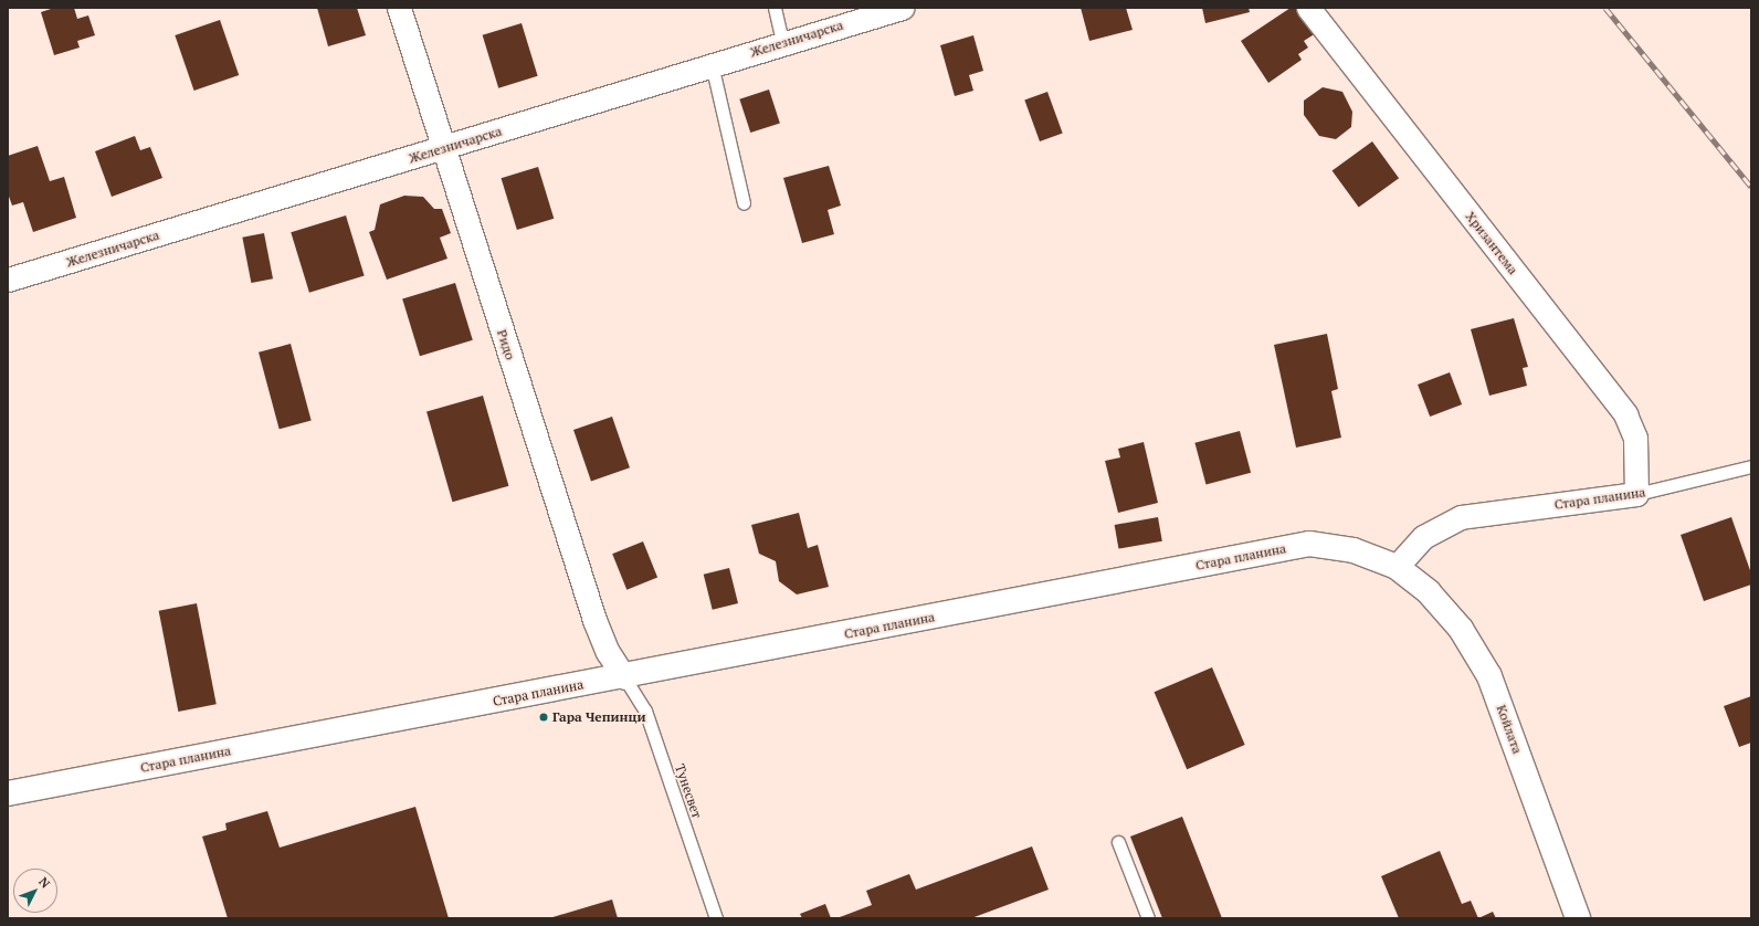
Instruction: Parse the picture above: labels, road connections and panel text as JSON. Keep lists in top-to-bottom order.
{
  "streets": {
    "street": [
      "Железничарска",
      "Хризантема",
      "Ридо",
      "Стара планина",
      "Койлата"
    ],
    "lane": ["Тунесвет"]
  },
  "crossings": [
    ["Железничарска", "Ридо"],
    ["Хризантема", "Стара планина"],
    ["Ридо", "Стара планина"],
    ["Ридо", "Тунесвет"],
    ["Стара планина", "Койлата"],
    ["Стара планина", "Тунесвет"]
  ],
  "places": ["Гара Чепинци"],
  "north": "top right"
}
